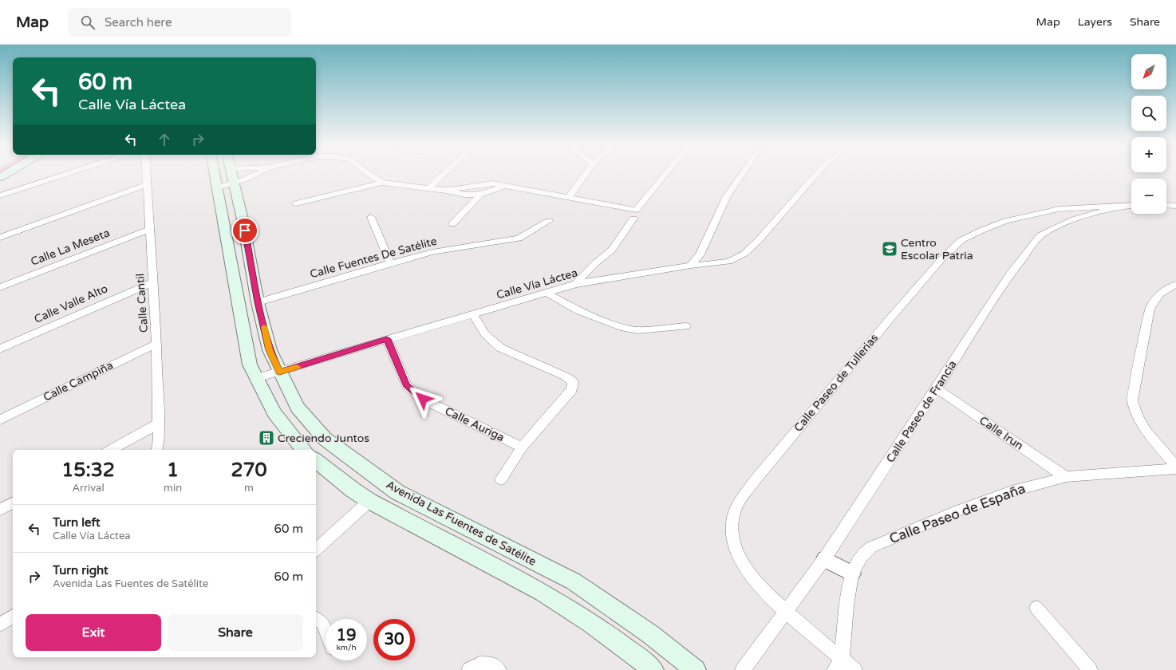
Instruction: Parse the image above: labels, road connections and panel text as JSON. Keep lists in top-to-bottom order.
{
  "streets": {
    "main road": ["Avenida Las Fuentes de Satélite"],
    "street": [
      "Calle La Meseta",
      "Calle Fuentes De Satélite",
      "Calle Vía Láctea",
      "Calle Cantil",
      "Calle Valle Alto",
      "Calle Campiña",
      "Calle Paseo de Tullerias",
      "Calle Paseo de Francia",
      "Calle Auriga",
      "Calle Irun",
      "Calle Paseo de España"
    ]
  },
  "crossings": [
    ["Calle La Meseta", "Calle Cantil"],
    ["Calle Fuentes De Satélite", "Avenida Las Fuentes de Satélite"],
    ["Calle Vía Láctea", "Calle Auriga"],
    ["Calle Vía Láctea", "Avenida Las Fuentes de Satélite"],
    ["Calle Cantil", "Calle Valle Alto"],
    ["Calle Cantil", "Calle Campiña"],
    ["Calle Paseo de Tullerias", "Calle Paseo de Francia"],
    ["Calle Paseo de Tullerias", "Calle Paseo de España"],
    ["Calle Paseo de Francia", "Calle Irun"],
    ["Calle Irun", "Calle Paseo de España"]
  ],
  "places": {
    "school or university": ["Centro Escolar Patria"],
    "building": ["Creciendo Juntos"]
  },
  "north": "bottom left",
  "page": {
    "header": "Map",
    "search": "Search here",
    "nav": ["Map", "Layers", "Share"],
    "map_buttons": ["+", "−"],
    "turn": ["60 m", "Calle Vía Láctea"],
    "eta": [
      "15:32",
      "Arrival",
      "1",
      "min",
      "270",
      "m"
    ],
    "list": [
      {
        "name": "Turn left",
        "note": "Calle Vía Láctea",
        "value": "60 m"
      },
      {
        "name": "Turn right",
        "note": "Avenida Las Fuentes de Satélite",
        "value": "60 m"
      }
    ],
    "buttons": ["Exit", "Share"],
    "speed": "19 km/h",
    "limit": "30"
  }
}
